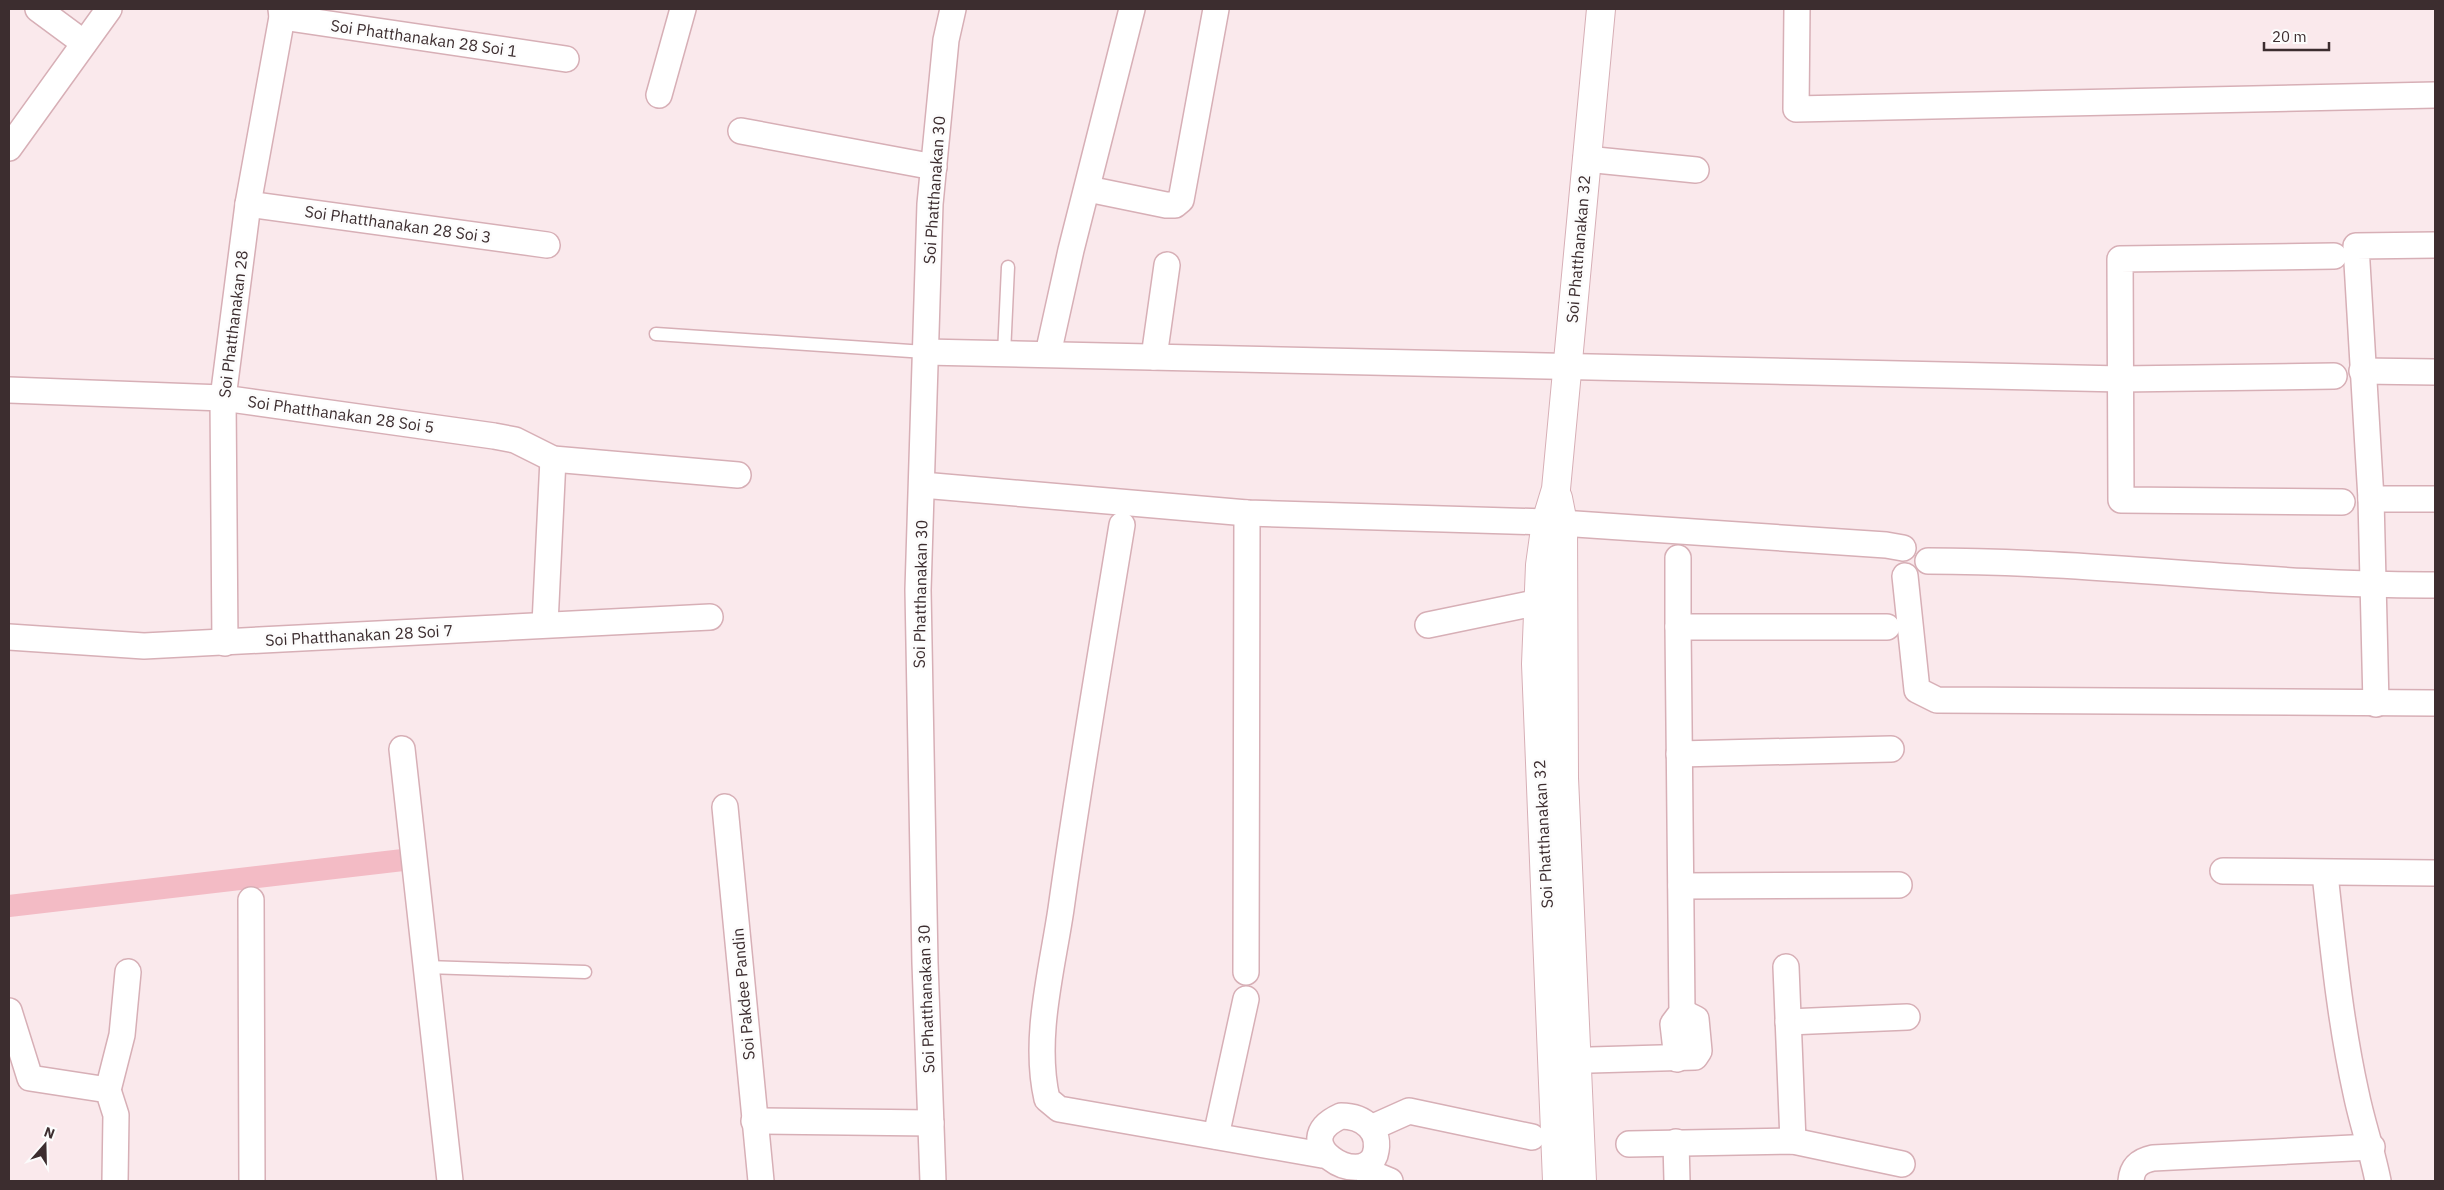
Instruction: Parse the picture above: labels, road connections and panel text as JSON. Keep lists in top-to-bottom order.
{
  "streets": {
    "street": [
      "Soi Phatthanakan 28 Soi 1",
      "Soi Phatthanakan 30",
      "Soi Phatthanakan 28 Soi 3",
      "Soi Phatthanakan 32",
      "Soi Phatthanakan 28",
      "Soi Phatthanakan 28 Soi 5",
      "Soi Phatthanakan 28 Soi 7",
      "Soi Pakdee Pandin"
    ]
  },
  "crossings": [
    ["Soi Phatthanakan 28 Soi 1", "Soi Phatthanakan 28"],
    ["Soi Phatthanakan 28 Soi 3", "Soi Phatthanakan 28"],
    ["Soi Phatthanakan 28", "Soi Phatthanakan 28 Soi 5"],
    ["Soi Phatthanakan 28", "Soi Phatthanakan 28 Soi 7"]
  ],
  "scale_bar": "20 m",
  "north": "top"
}
